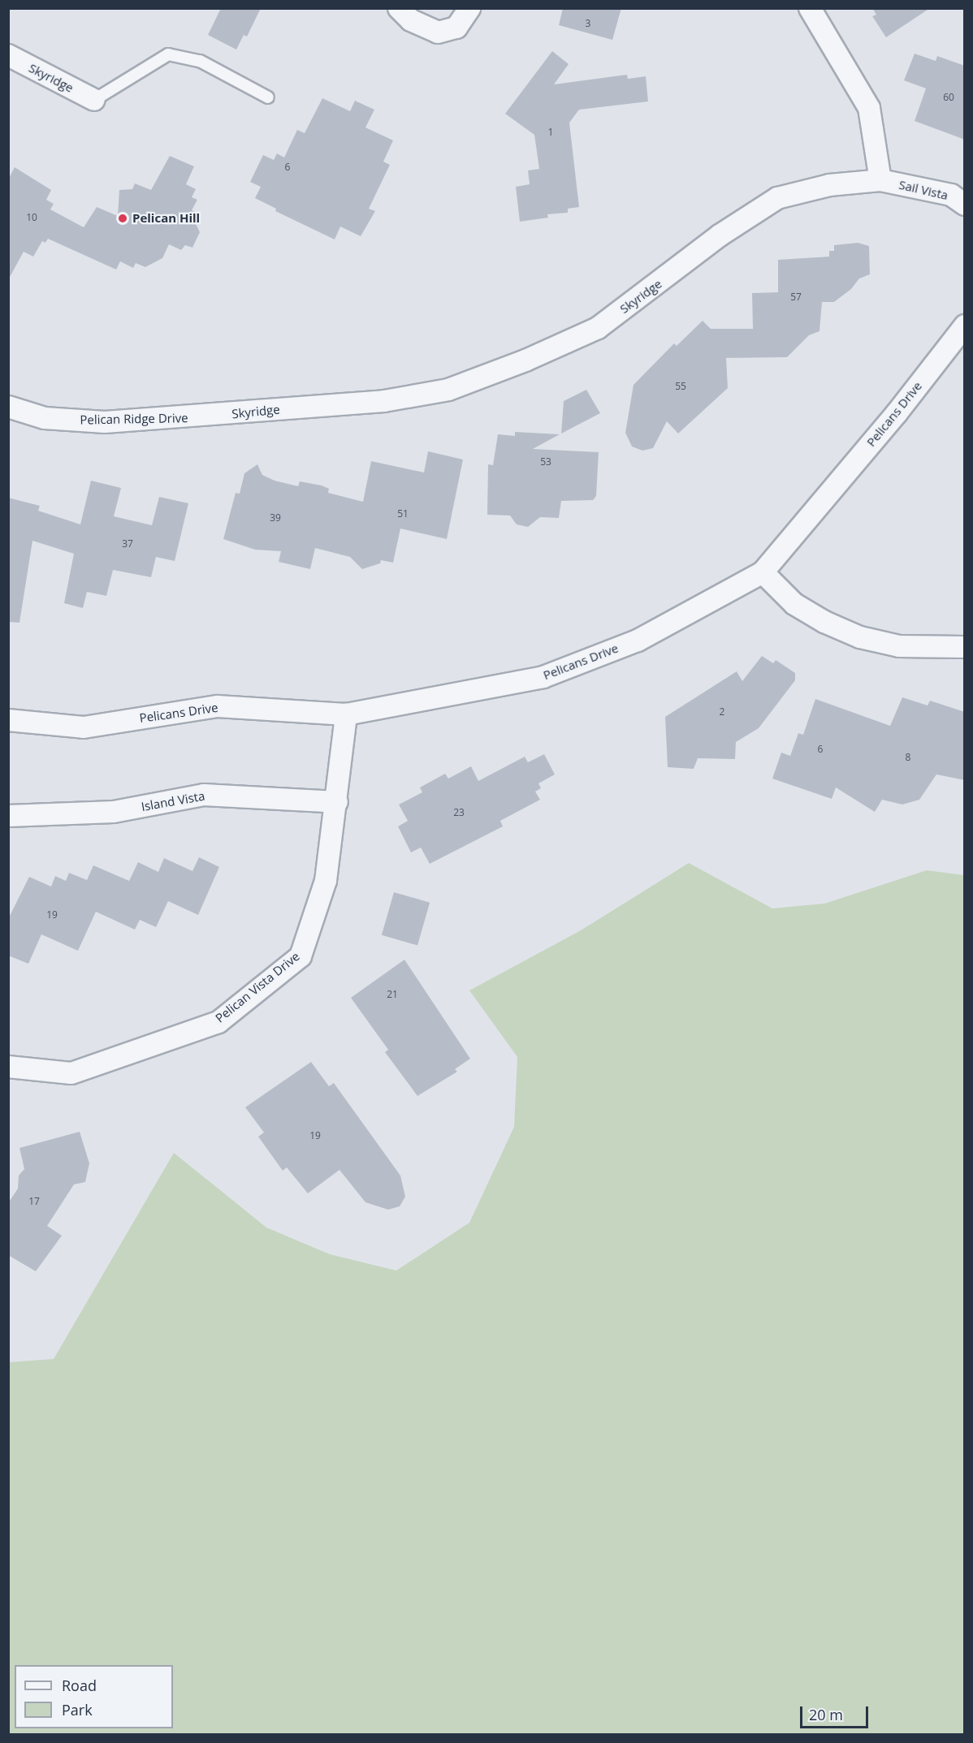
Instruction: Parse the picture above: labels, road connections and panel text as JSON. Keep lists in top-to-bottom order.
{
  "streets": {
    "street": [
      "Skyridge",
      "Sail Vista",
      "Pelicans Drive",
      "Pelican Ridge Drive",
      "Island Vista",
      "Pelican Vista Drive"
    ]
  },
  "crossings": [
    ["Skyridge", "Sail Vista"],
    ["Skyridge", "Pelican Ridge Drive"],
    ["Pelicans Drive", "Pelican Vista Drive"],
    ["Island Vista", "Pelican Vista Drive"]
  ],
  "places": ["Pelican Hill"],
  "house_numbers": [
    "3",
    "60",
    "1",
    "6",
    "10",
    "57",
    "55",
    "53",
    "51",
    "39",
    "37",
    "2",
    "6",
    "8",
    "23",
    "19",
    "21",
    "19",
    "17"
  ],
  "legend": ["Road", "Park"],
  "scale_bar": "20 m"
}
